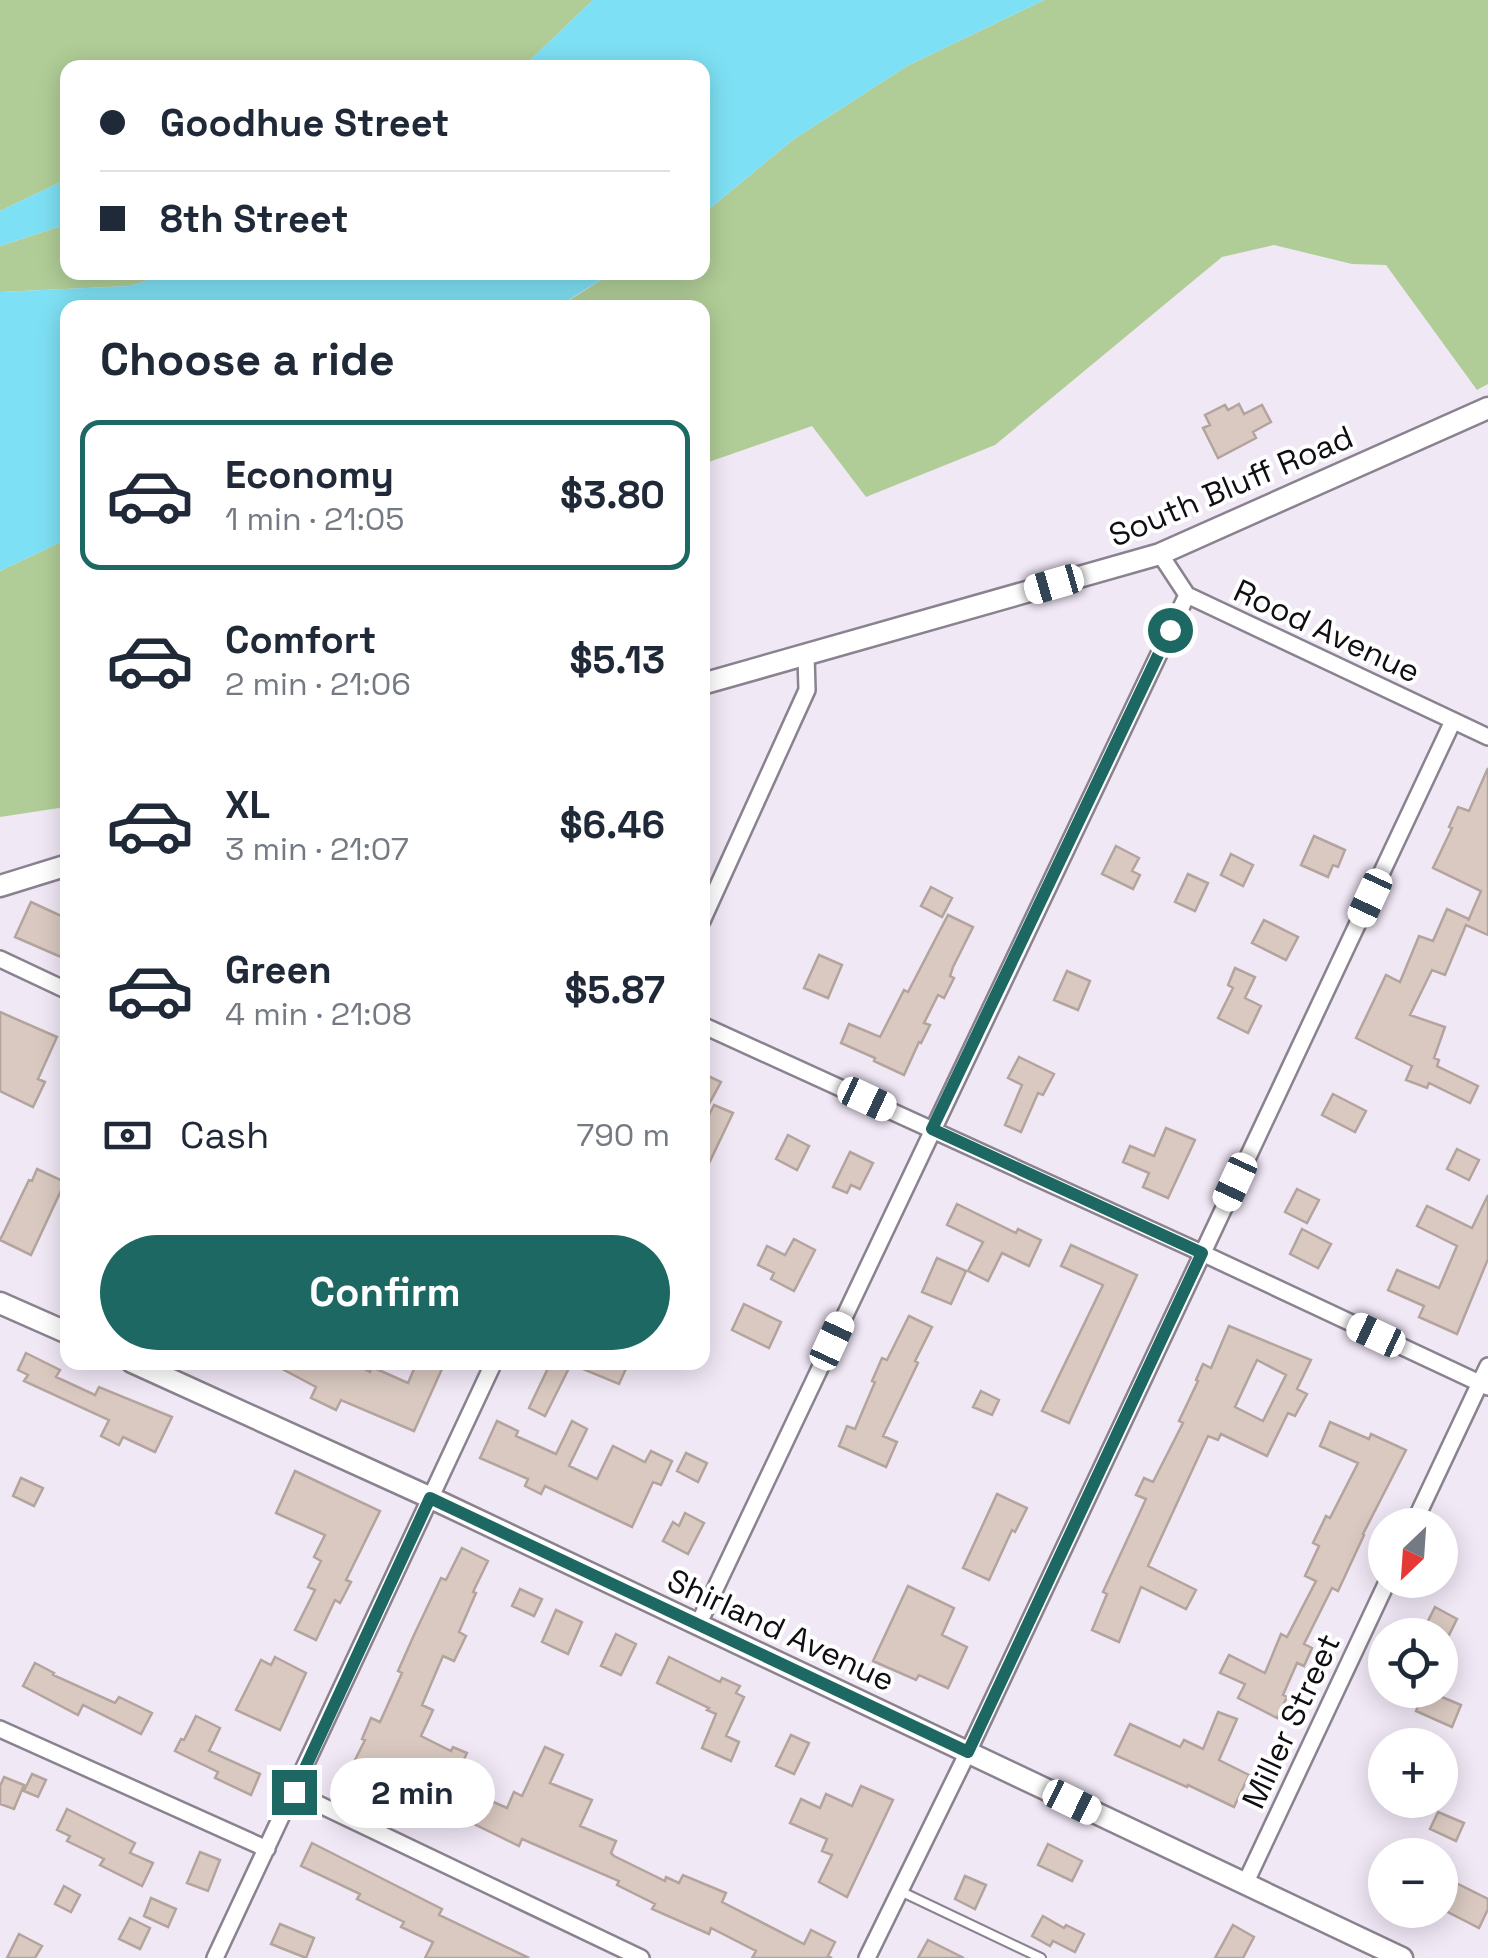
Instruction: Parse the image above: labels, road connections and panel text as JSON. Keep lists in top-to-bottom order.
{
  "streets": {
    "street": [
      "South Bluff Road",
      "Rood Avenue",
      "Shirland Avenue",
      "Miller Street"
    ]
  },
  "crossings": [
    ["South Bluff Road", "Rood Avenue"],
    ["Shirland Avenue", "Miller Street"]
  ],
  "north": "bottom left",
  "page": {
    "banner": ["Goodhue Street", "8th Street"],
    "heading": "Choose a ride",
    "list": [
      {
        "name": "Economy",
        "note": "1 min · 21:05",
        "value": "$3.80"
      },
      {
        "name": "Comfort",
        "note": "2 min · 21:06",
        "value": "$5.13"
      },
      {
        "name": "XL",
        "note": "3 min · 21:07",
        "value": "$6.46"
      },
      {
        "name": "Green",
        "note": "4 min · 21:08",
        "value": "$5.87"
      }
    ],
    "pay": ["Cash", "790 m"],
    "buttons": "Confirm",
    "map_buttons": ["+", "−"],
    "bubble": "2 min"
  }
}
